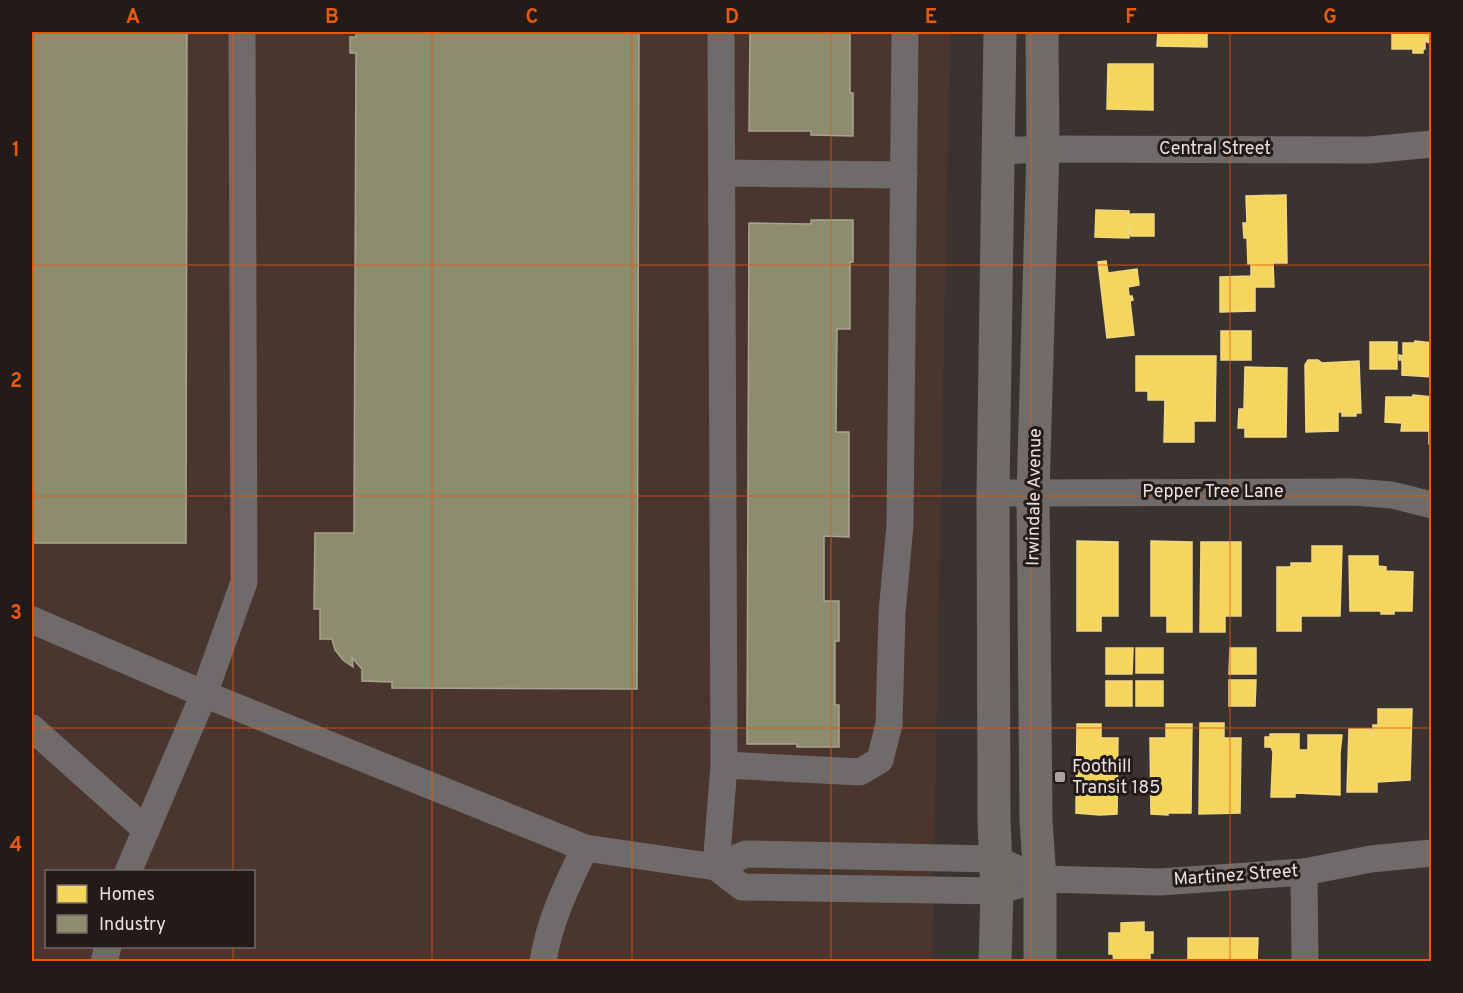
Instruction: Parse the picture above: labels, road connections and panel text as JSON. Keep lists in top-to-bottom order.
{
  "streets": {
    "main road": ["Irwindale Avenue"],
    "street": ["Central Street", "Pepper Tree Lane", "Martinez Street"]
  },
  "crossings": [
    ["Central Street", "Irwindale Avenue"],
    ["Pepper Tree Lane", "Irwindale Avenue"],
    ["Irwindale Avenue", "Martinez Street"]
  ],
  "places": {
    "transit": ["Foothill Transit 185"]
  },
  "legend": ["Homes", "Industry"],
  "grid": {
    "columns": [
      "A",
      "B",
      "C",
      "D",
      "E",
      "F",
      "G"
    ],
    "rows": [
      "1",
      "2",
      "3",
      "4"
    ]
  }
}
